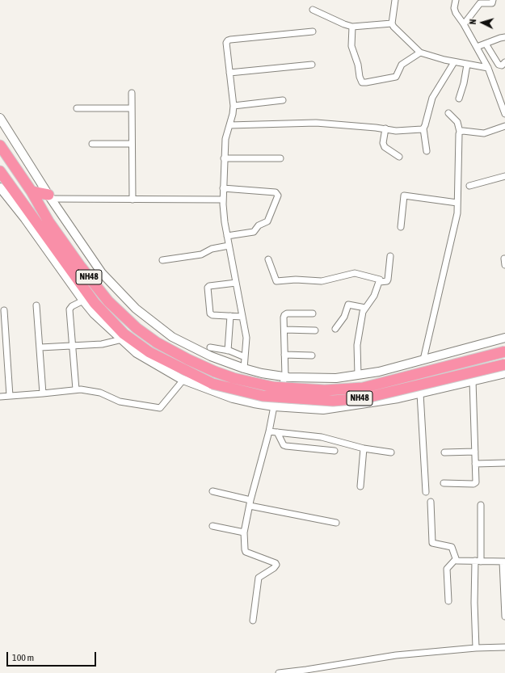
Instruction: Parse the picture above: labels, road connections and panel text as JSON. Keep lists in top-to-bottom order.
{
  "streets": {
    "highway": ["NH48"]
  },
  "scale_bar": "100 m",
  "north": "left"
}
